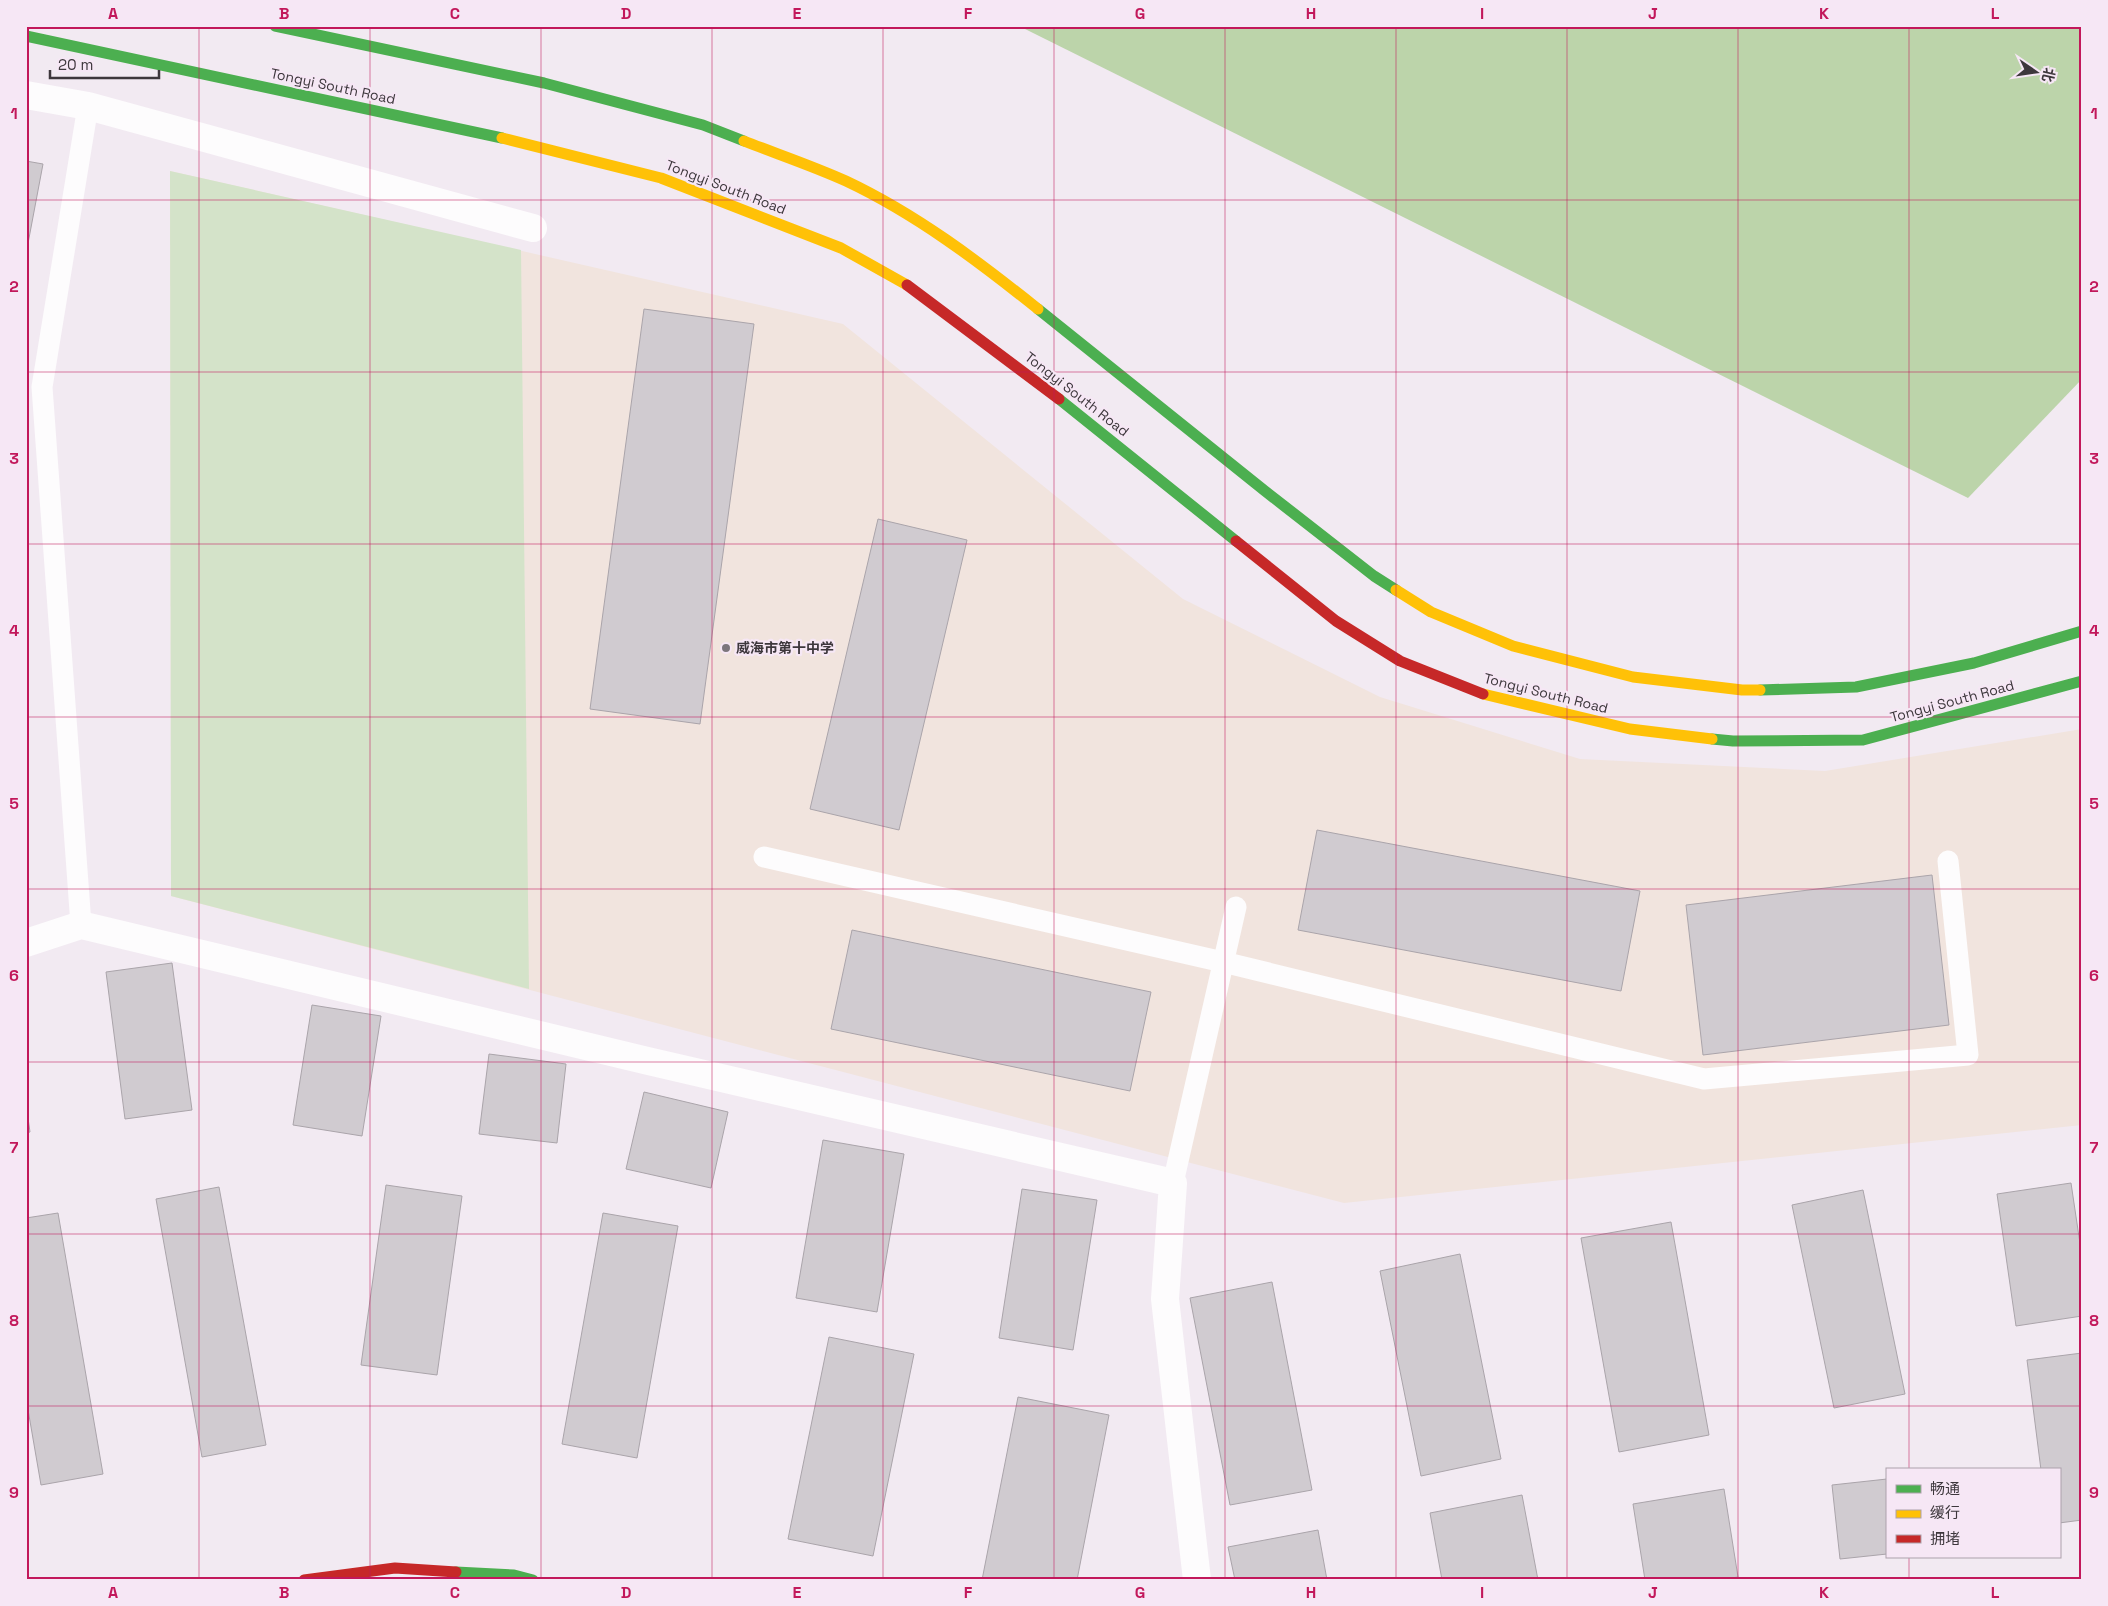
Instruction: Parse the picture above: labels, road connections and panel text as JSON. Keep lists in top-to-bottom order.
{
  "streets": {
    "main road": ["Tongyi South Road"]
  },
  "places": ["威海市第十中学"],
  "legend": ["畅通", "缓行", "拥堵"],
  "scale_bar": "20 m",
  "north": "right",
  "grid": {
    "columns": [
      "A",
      "B",
      "C",
      "D",
      "E",
      "F",
      "G",
      "H",
      "I",
      "J",
      "K",
      "L"
    ],
    "rows": [
      "1",
      "2",
      "3",
      "4",
      "5",
      "6",
      "7",
      "8",
      "9"
    ]
  }
}
